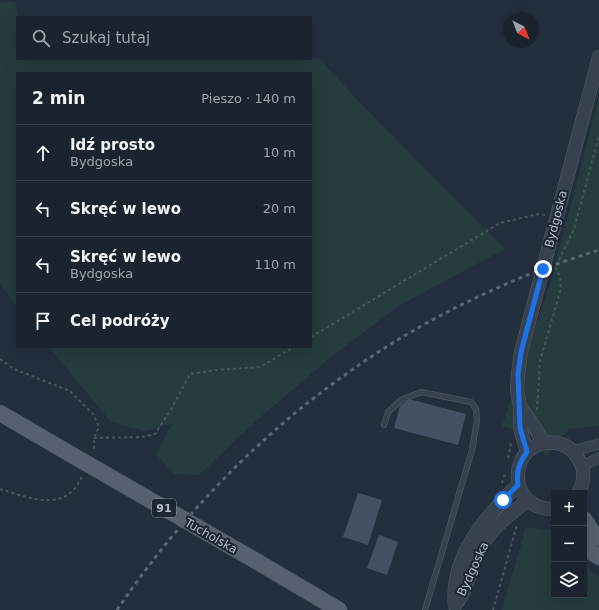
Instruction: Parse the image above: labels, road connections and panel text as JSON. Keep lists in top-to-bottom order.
{
  "streets": {
    "main road": ["91", "Tucholska"],
    "street": ["Bydgoska"]
  },
  "north": "bottom right",
  "page": {
    "search": "Szukaj tutaj",
    "heading": ["2 min", "Pieszo · 140 m"],
    "list": [
      ["Idź prosto", "Bydgoska", "10 m"],
      ["Skręć w lewo", "20 m"],
      ["Skręć w lewo", "Bydgoska", "110 m"],
      "Cel podróży"
    ],
    "map_buttons": ["+", "−"]
  }
}
